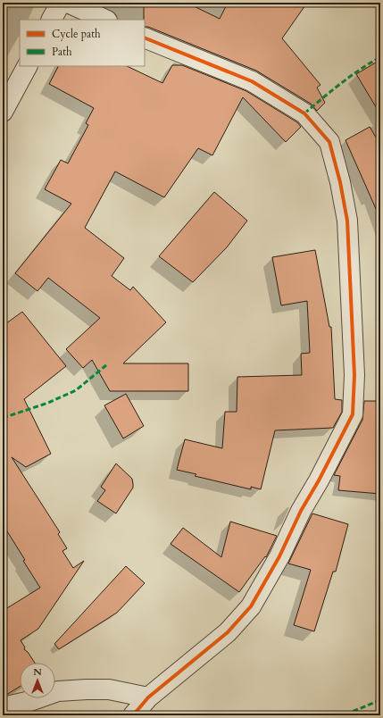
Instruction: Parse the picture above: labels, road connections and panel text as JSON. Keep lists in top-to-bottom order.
{
  "legend": ["Cycle path", "Path"],
  "north": "top"
}
